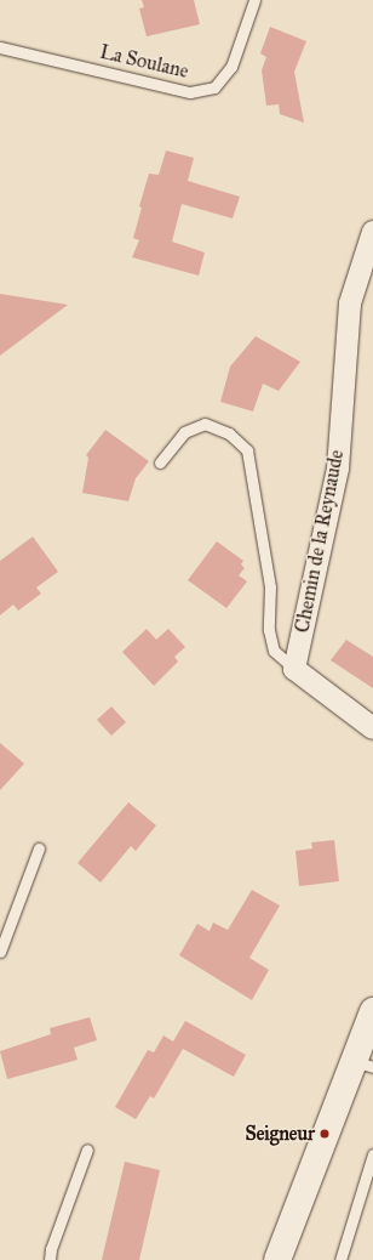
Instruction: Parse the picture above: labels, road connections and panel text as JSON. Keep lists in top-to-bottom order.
{
  "streets": {
    "street": ["Chemin de la Reynaude"],
    "lane": ["La Soulane"]
  },
  "places": ["Seigneur"]
}
